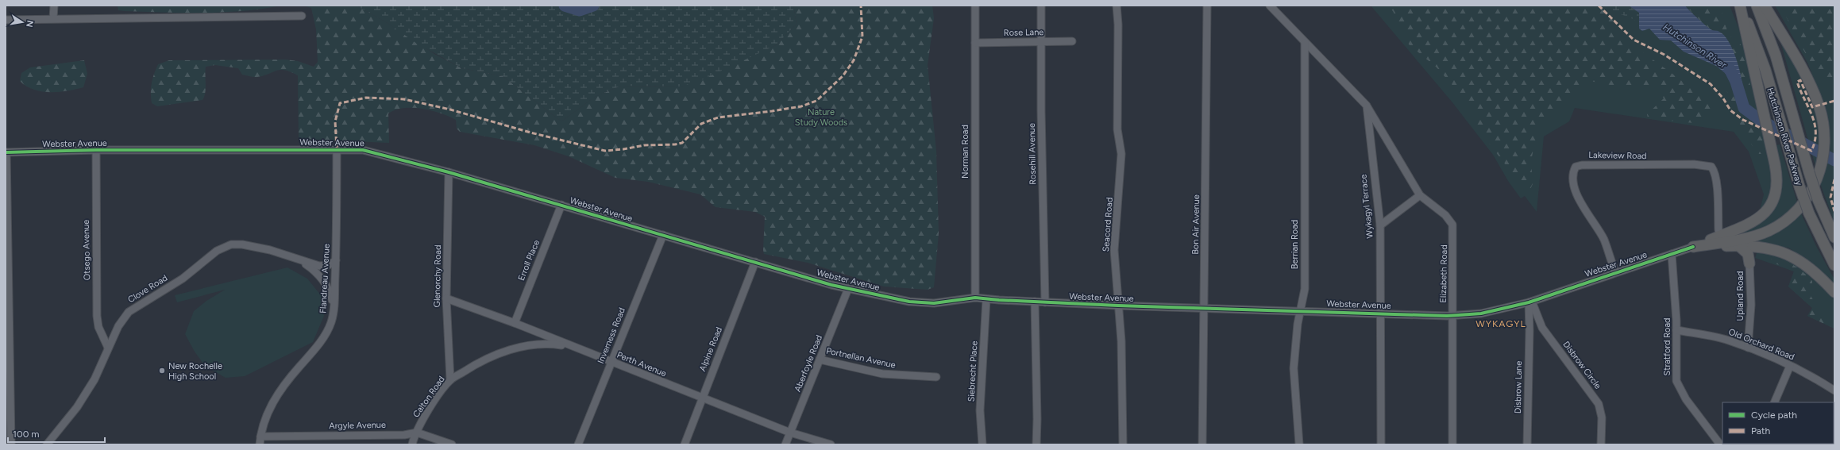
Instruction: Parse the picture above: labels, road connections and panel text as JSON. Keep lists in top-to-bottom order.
{
  "streets": {
    "highway": ["Hutchinson River Parkway"],
    "street": [
      "Rose Lane",
      "Webster Avenue",
      "Norman Road",
      "Rosehill Avenue",
      "Lakeview Road",
      "Wykagyl Terrace",
      "Seacord Road",
      "Bon Air Avenue",
      "Berrian Road",
      "Otsego Avenue",
      "Erroll Place",
      "Elizabeth Road",
      "Glenorchy Road",
      "Flandreau Avenue",
      "Clove Road",
      "Upland Road",
      "Inverness Road",
      "Old Orchard Road",
      "Stratford Road",
      "Alpine Road",
      "Portnellan Avenue",
      "Aberfoyle Road",
      "Perth Avenue",
      "Disbrow Circle",
      "Siebrecht Place",
      "Disbrow Lane",
      "Calton Road",
      "Argyle Avenue"
    ]
  },
  "crossings": [
    ["Rose Lane", "Norman Road"],
    ["Rose Lane", "Rosehill Avenue"],
    ["Webster Avenue", "Norman Road"],
    ["Webster Avenue", "Rosehill Avenue"],
    ["Webster Avenue", "Lakeview Road"],
    ["Webster Avenue", "Wykagyl Terrace"],
    ["Webster Avenue", "Seacord Road"],
    ["Webster Avenue", "Bon Air Avenue"],
    ["Webster Avenue", "Berrian Road"],
    ["Webster Avenue", "Otsego Avenue"],
    ["Webster Avenue", "Erroll Place"],
    ["Webster Avenue", "Elizabeth Road"],
    ["Webster Avenue", "Glenorchy Road"],
    ["Webster Avenue", "Flandreau Avenue"],
    ["Webster Avenue", "Inverness Road"],
    ["Webster Avenue", "Stratford Road"],
    ["Webster Avenue", "Alpine Road"],
    ["Webster Avenue", "Aberfoyle Road"],
    ["Webster Avenue", "Disbrow Circle"],
    ["Webster Avenue", "Siebrecht Place"],
    ["Webster Avenue", "Disbrow Lane"],
    ["Wykagyl Terrace", "Elizabeth Road"],
    ["Otsego Avenue", "Clove Road"],
    ["Erroll Place", "Perth Avenue"],
    ["Glenorchy Road", "Perth Avenue"],
    ["Glenorchy Road", "Calton Road"],
    ["Flandreau Avenue", "Clove Road"],
    ["Flandreau Avenue", "Argyle Avenue"],
    ["Upland Road", "Old Orchard Road"],
    ["Inverness Road", "Perth Avenue"],
    ["Old Orchard Road", "Stratford Road"],
    ["Alpine Road", "Perth Avenue"],
    ["Portnellan Avenue", "Aberfoyle Road"],
    ["Aberfoyle Road", "Perth Avenue"],
    ["Perth Avenue", "Calton Road"],
    ["Disbrow Circle", "Disbrow Lane"],
    ["Calton Road", "Argyle Avenue"]
  ],
  "districts": ["WYKAGYL"],
  "water": ["Hutchinson River"],
  "parks": ["Nature Study Woods"],
  "places": ["New Rochelle High School"],
  "legend": ["Cycle path", "Path"],
  "scale_bar": "100 m",
  "north": "right"
}
